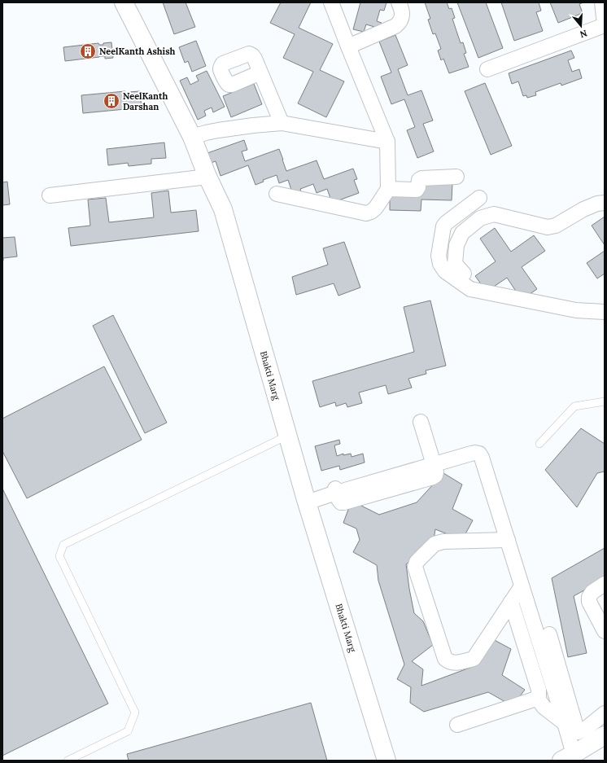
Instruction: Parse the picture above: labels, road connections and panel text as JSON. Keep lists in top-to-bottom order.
{
  "streets": {
    "main road": ["Bhakti Marg"]
  },
  "places": {
    "building": ["NeelKanth Ashish", "NeelKanth Darshan"]
  },
  "north": "bottom"
}
